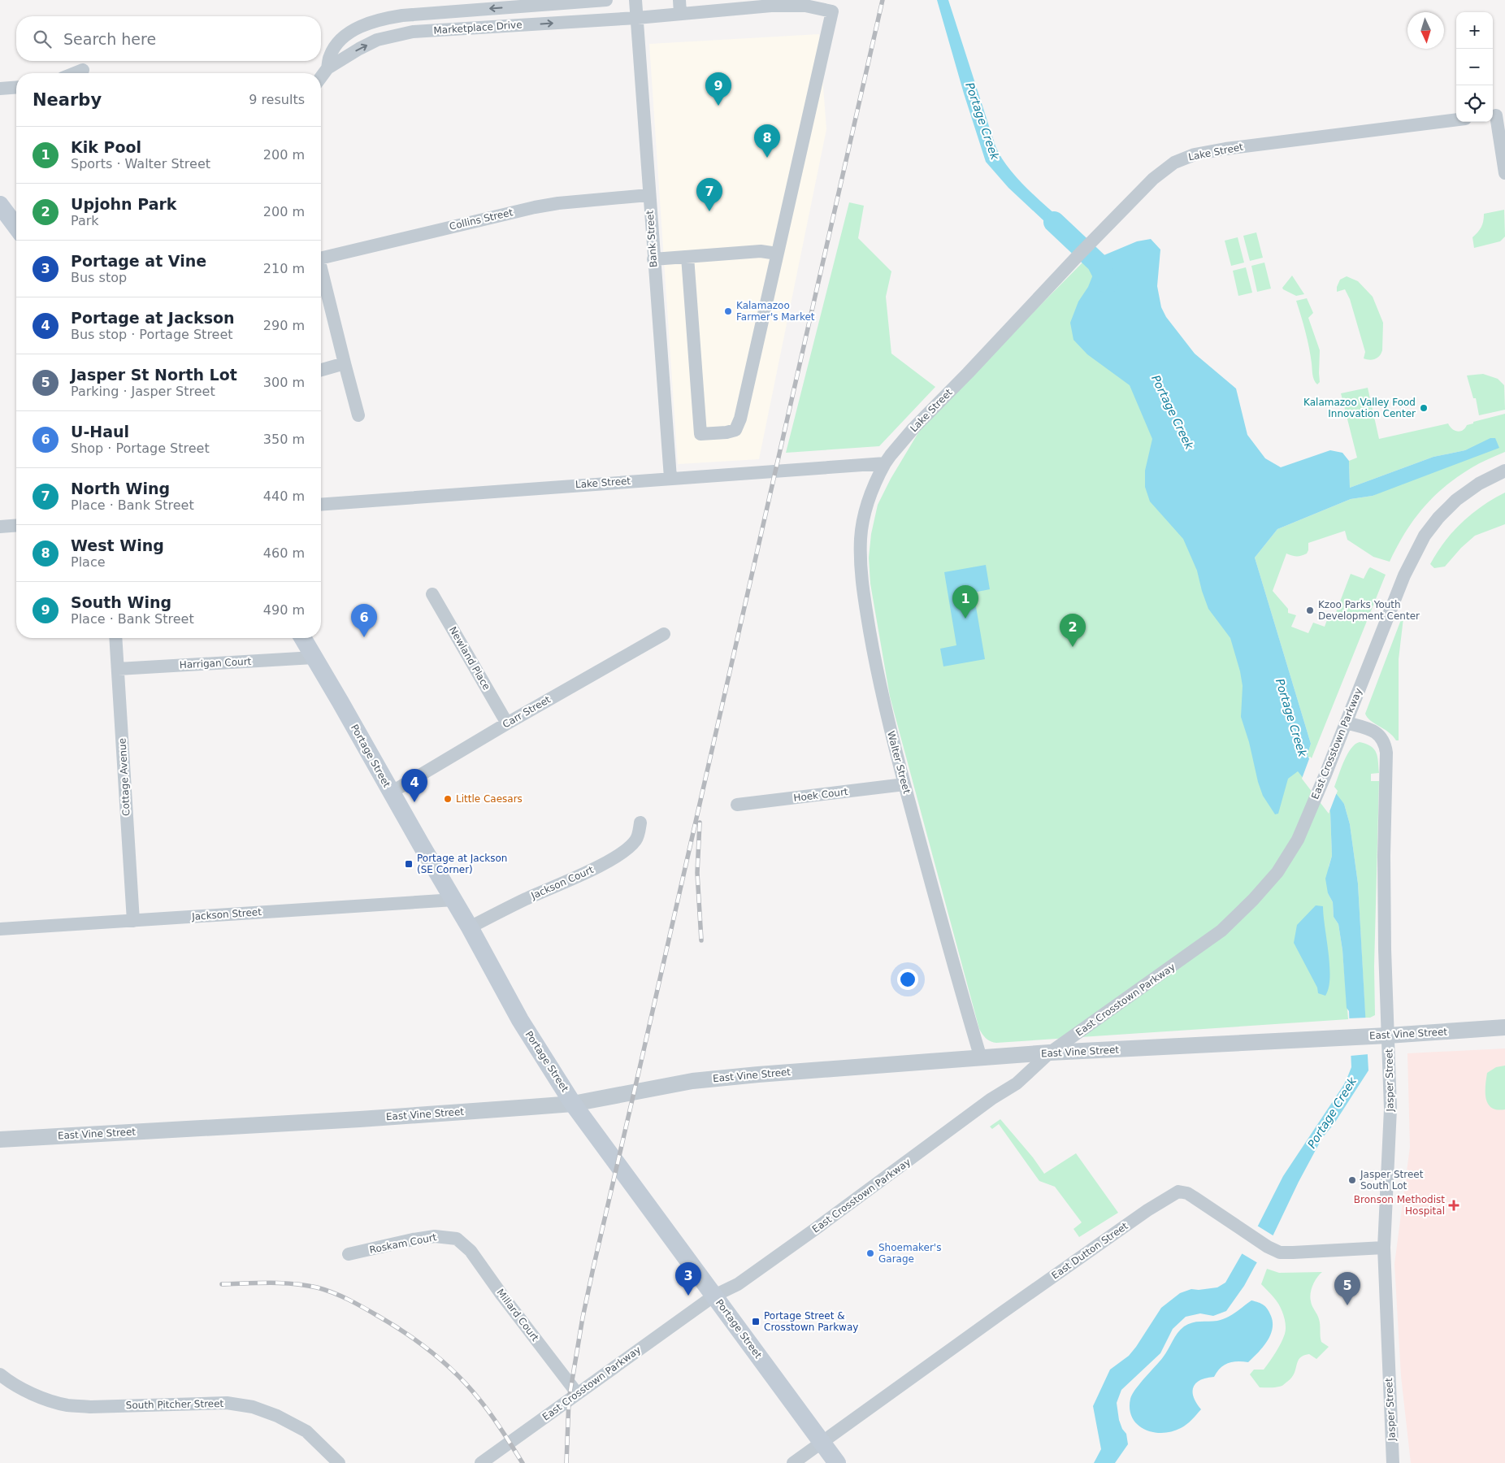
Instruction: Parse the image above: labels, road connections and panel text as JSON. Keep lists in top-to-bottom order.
{
  "streets": {
    "main road": ["Portage Street"],
    "street": [
      "Marketplace Drive",
      "Lake Street",
      "Collins Street",
      "Bank Street",
      "Newland Place",
      "Harrigan Court",
      "Carr Street",
      "East Crosstown Parkway",
      "Walter Street",
      "Cottage Avenue",
      "Hoek Court",
      "Jackson Court",
      "Jackson Street",
      "East Vine Street",
      "Jasper Street",
      "Roskam Court",
      "East Dutton Street",
      "Millard Court",
      "South Pitcher Street"
    ]
  },
  "crossings": [
    ["Marketplace Drive", "Bank Street"],
    ["Lake Street", "Bank Street"],
    ["Lake Street", "Walter Street"],
    ["Collins Street", "Bank Street"],
    ["Newland Place", "Carr Street"],
    ["Harrigan Court", "Portage Street"],
    ["Harrigan Court", "Cottage Avenue"],
    ["Carr Street", "Portage Street"],
    ["East Crosstown Parkway", "Portage Street"],
    ["East Crosstown Parkway", "East Vine Street"],
    ["East Crosstown Parkway", "Jasper Street"],
    ["East Crosstown Parkway", "Millard Court"],
    ["Portage Street", "Jackson Court"],
    ["Portage Street", "Jackson Street"],
    ["Portage Street", "East Vine Street"],
    ["Portage Street", "East Dutton Street"],
    ["Walter Street", "Hoek Court"],
    ["Walter Street", "East Vine Street"],
    ["Cottage Avenue", "Jackson Street"],
    ["East Vine Street", "Jasper Street"],
    ["Jasper Street", "East Dutton Street"],
    ["Roskam Court", "Millard Court"]
  ],
  "water": ["Portage Creek"],
  "places": {
    "other": [
      "Kalamazoo Farmer's Market",
      "Kalamazoo Valley Food Innovation Center",
      "Kzoo Parks Youth Development Center",
      "Little Caesars",
      "Jasper Street South Lot",
      "Shoemaker's Garage"
    ],
    "transit": ["Portage at Jackson (SE Corner)", "Portage Street & Crosstown Parkway"],
    "health": ["Bronson Methodist Hospital"]
  },
  "north": "bottom",
  "page": {
    "map_buttons": ["+", "−"],
    "search": "Search here",
    "pins": [
      "9",
      "8",
      "7",
      "1",
      "6",
      "2",
      "4",
      "3",
      "5"
    ],
    "heading": ["Nearby", "9 results"],
    "list": [
      {
        "mark": "1",
        "name": "Kik Pool",
        "note": "Sports · Walter Street",
        "value": "200 m"
      },
      {
        "mark": "2",
        "name": "Upjohn Park",
        "note": "Park",
        "value": "200 m"
      },
      {
        "mark": "3",
        "name": "Portage at Vine",
        "note": "Bus stop",
        "value": "210 m"
      },
      {
        "mark": "4",
        "name": "Portage at Jackson",
        "note": "Bus stop · Portage Street",
        "value": "290 m"
      },
      {
        "mark": "5",
        "name": "Jasper St North Lot",
        "note": "Parking · Jasper Street",
        "value": "300 m"
      },
      {
        "mark": "6",
        "name": "U-Haul",
        "note": "Shop · Portage Street",
        "value": "350 m"
      },
      {
        "mark": "7",
        "name": "North Wing",
        "note": "Place · Bank Street",
        "value": "440 m"
      },
      {
        "mark": "8",
        "name": "West Wing",
        "note": "Place",
        "value": "460 m"
      },
      {
        "mark": "9",
        "name": "South Wing",
        "note": "Place · Bank Street",
        "value": "490 m"
      }
    ]
  }
}
